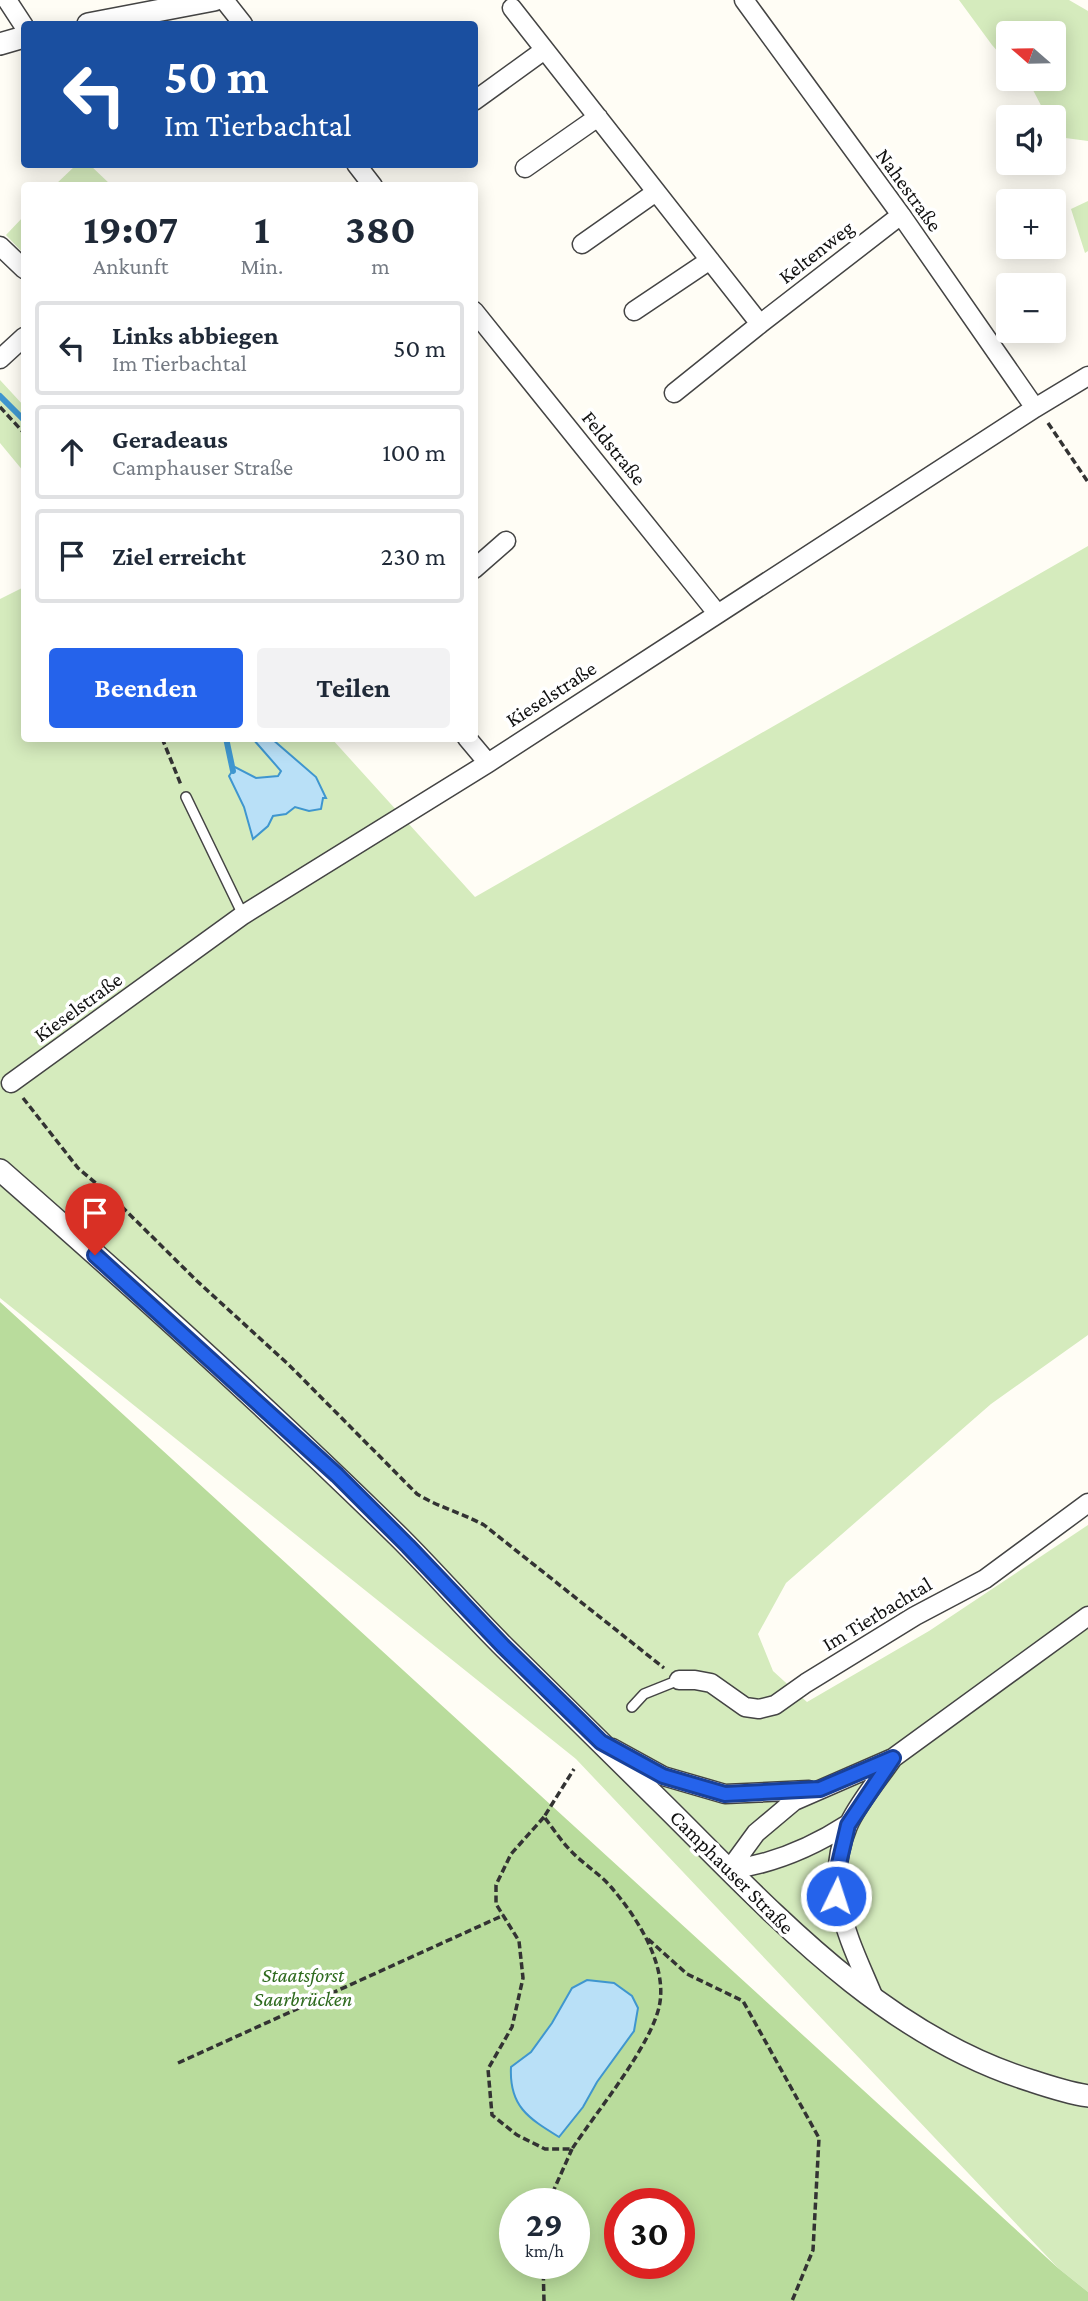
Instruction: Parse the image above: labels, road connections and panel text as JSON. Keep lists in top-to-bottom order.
{
  "streets": {
    "street": [
      "Nahestraße",
      "Keltenweg",
      "Feldstraße",
      "Kieselstraße",
      "Im Tierbachtal",
      "Camphauser Straße"
    ]
  },
  "crossings": [
    ["Nahestraße", "Keltenweg"],
    ["Nahestraße", "Kieselstraße"],
    ["Feldstraße", "Kieselstraße"]
  ],
  "parks": ["Staatsforst Saarbrücken"],
  "north": "left",
  "page": {
    "map_buttons": ["+", "−"],
    "turn": ["50 m", "Im Tierbachtal"],
    "eta": [
      "19:07",
      "Ankunft",
      "1",
      "Min.",
      "380",
      "m"
    ],
    "list": [
      {
        "name": "Links abbiegen",
        "note": "Im Tierbachtal",
        "value": "50 m"
      },
      {
        "name": "Geradeaus",
        "note": "Camphauser Straße",
        "value": "100 m"
      },
      {
        "name": "Ziel erreicht",
        "value": "230 m"
      }
    ],
    "buttons": ["Beenden", "Teilen"],
    "speed": "29 km/h",
    "limit": "30"
  }
}
